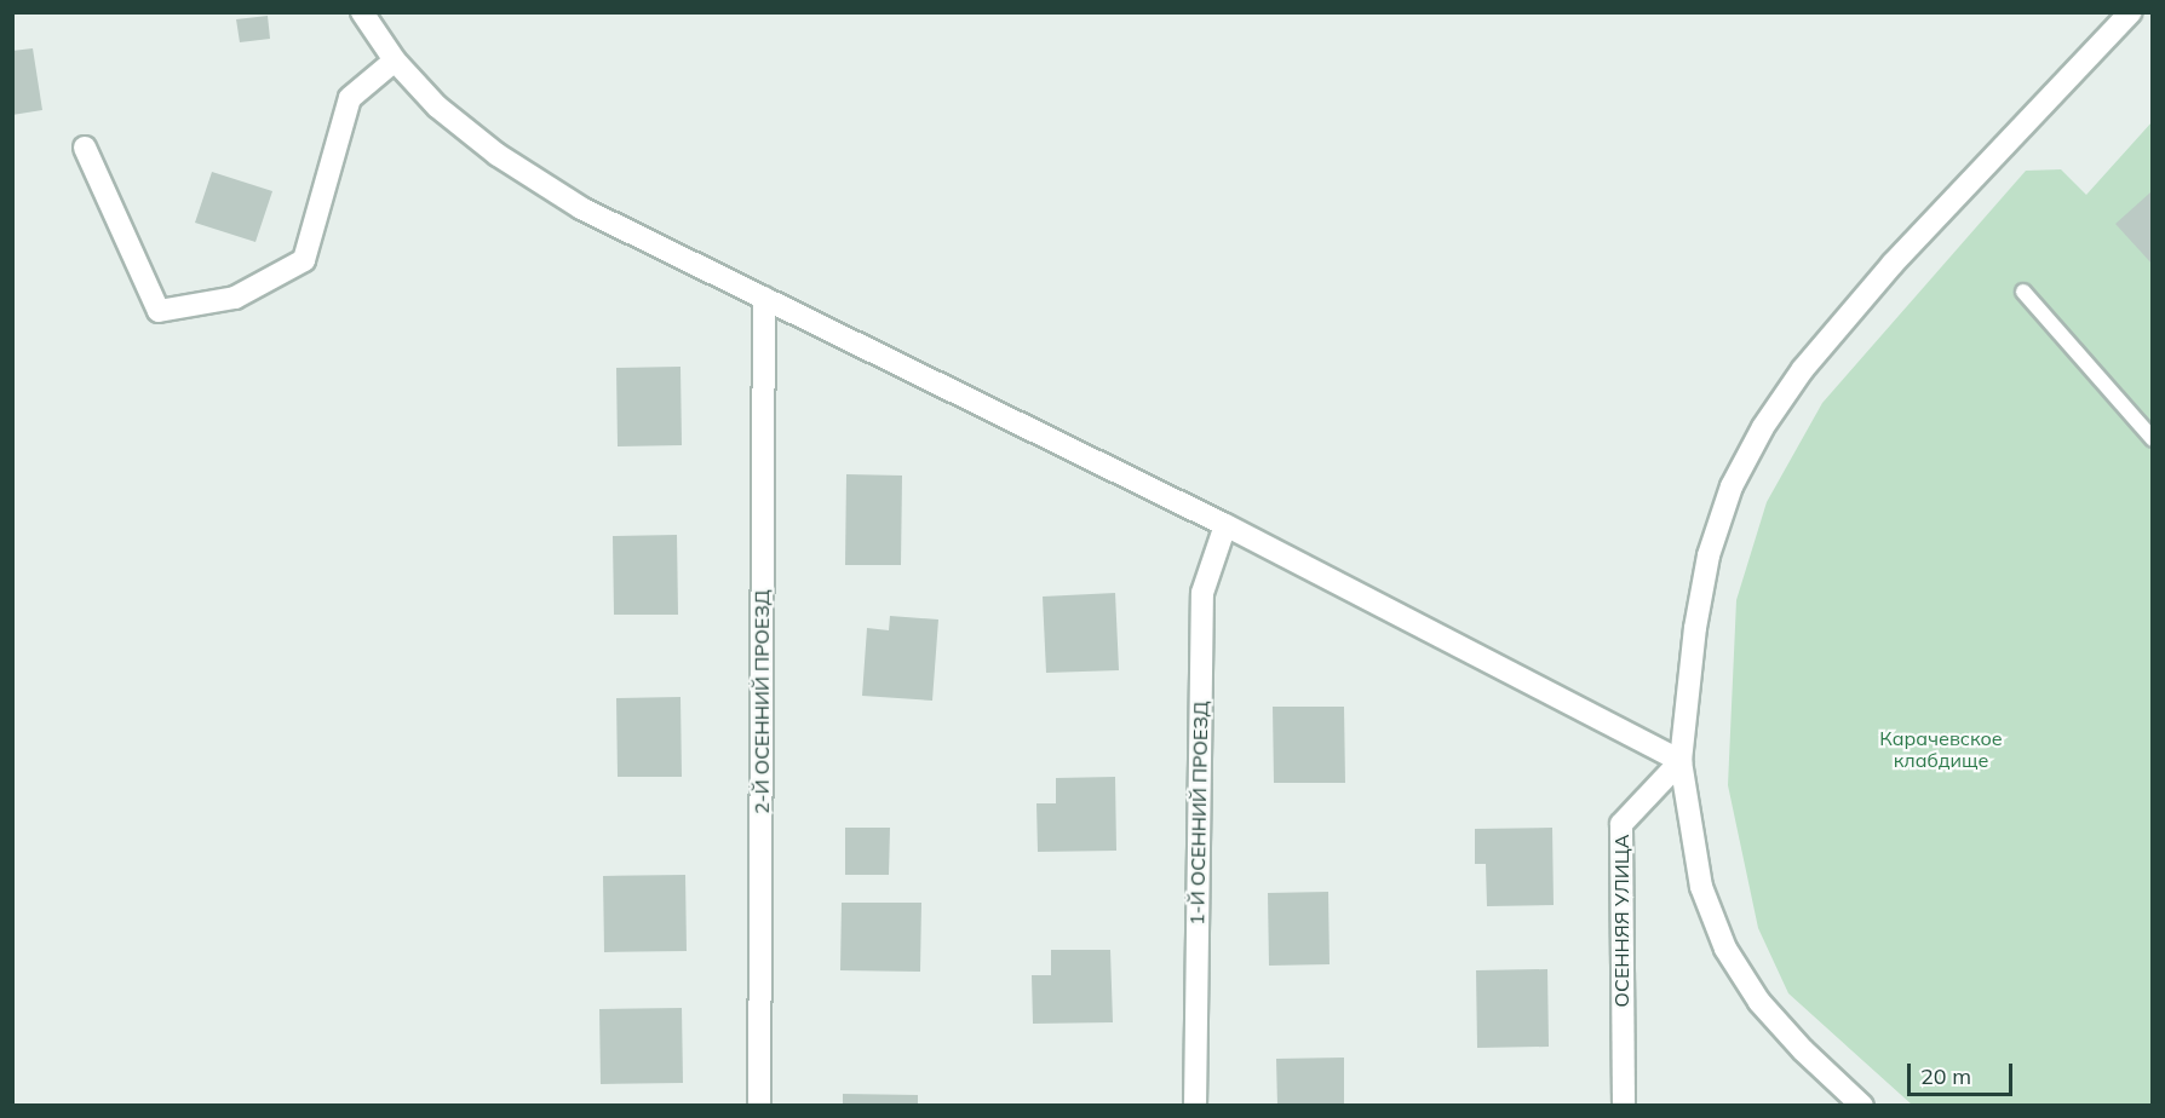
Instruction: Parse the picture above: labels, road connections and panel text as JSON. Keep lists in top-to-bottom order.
{
  "streets": {
    "street": ["2-Й ОСЕННИЙ ПРОЕЗД", "1-Й ОСЕННИЙ ПРОЕЗД", "ОСЕННЯЯ УЛИЦА"]
  },
  "parks": ["Карачевское клабдище"],
  "scale_bar": "20 m"
}
